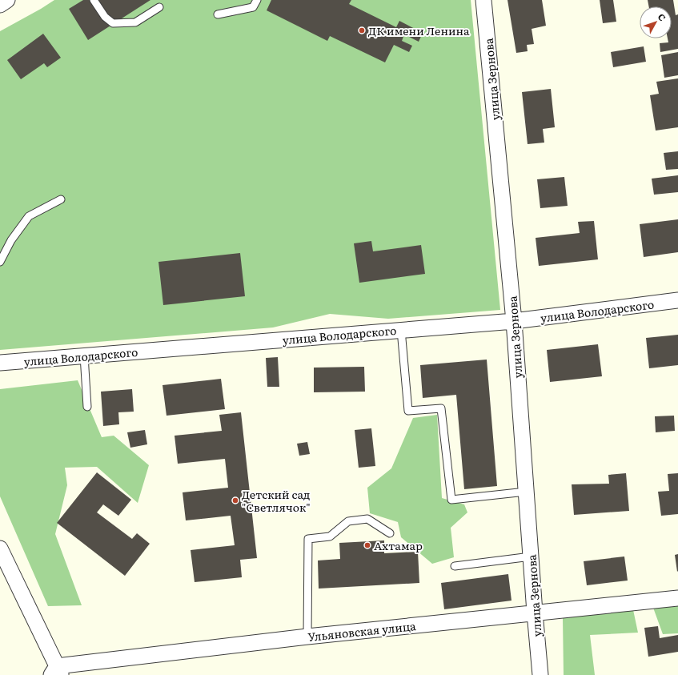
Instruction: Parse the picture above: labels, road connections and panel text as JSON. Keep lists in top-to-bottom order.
{
  "streets": {
    "street": ["улица Зернова", "улица Володарского", "Ульяновская улица"]
  },
  "crossings": [
    ["улица Зернова", "улица Володарского"],
    ["улица Зернова", "Ульяновская улица"]
  ],
  "places": ["ДК имени Ленина", "Детский сад \"Светлячок\"", "Ахтамар"],
  "north": "top right"
}
